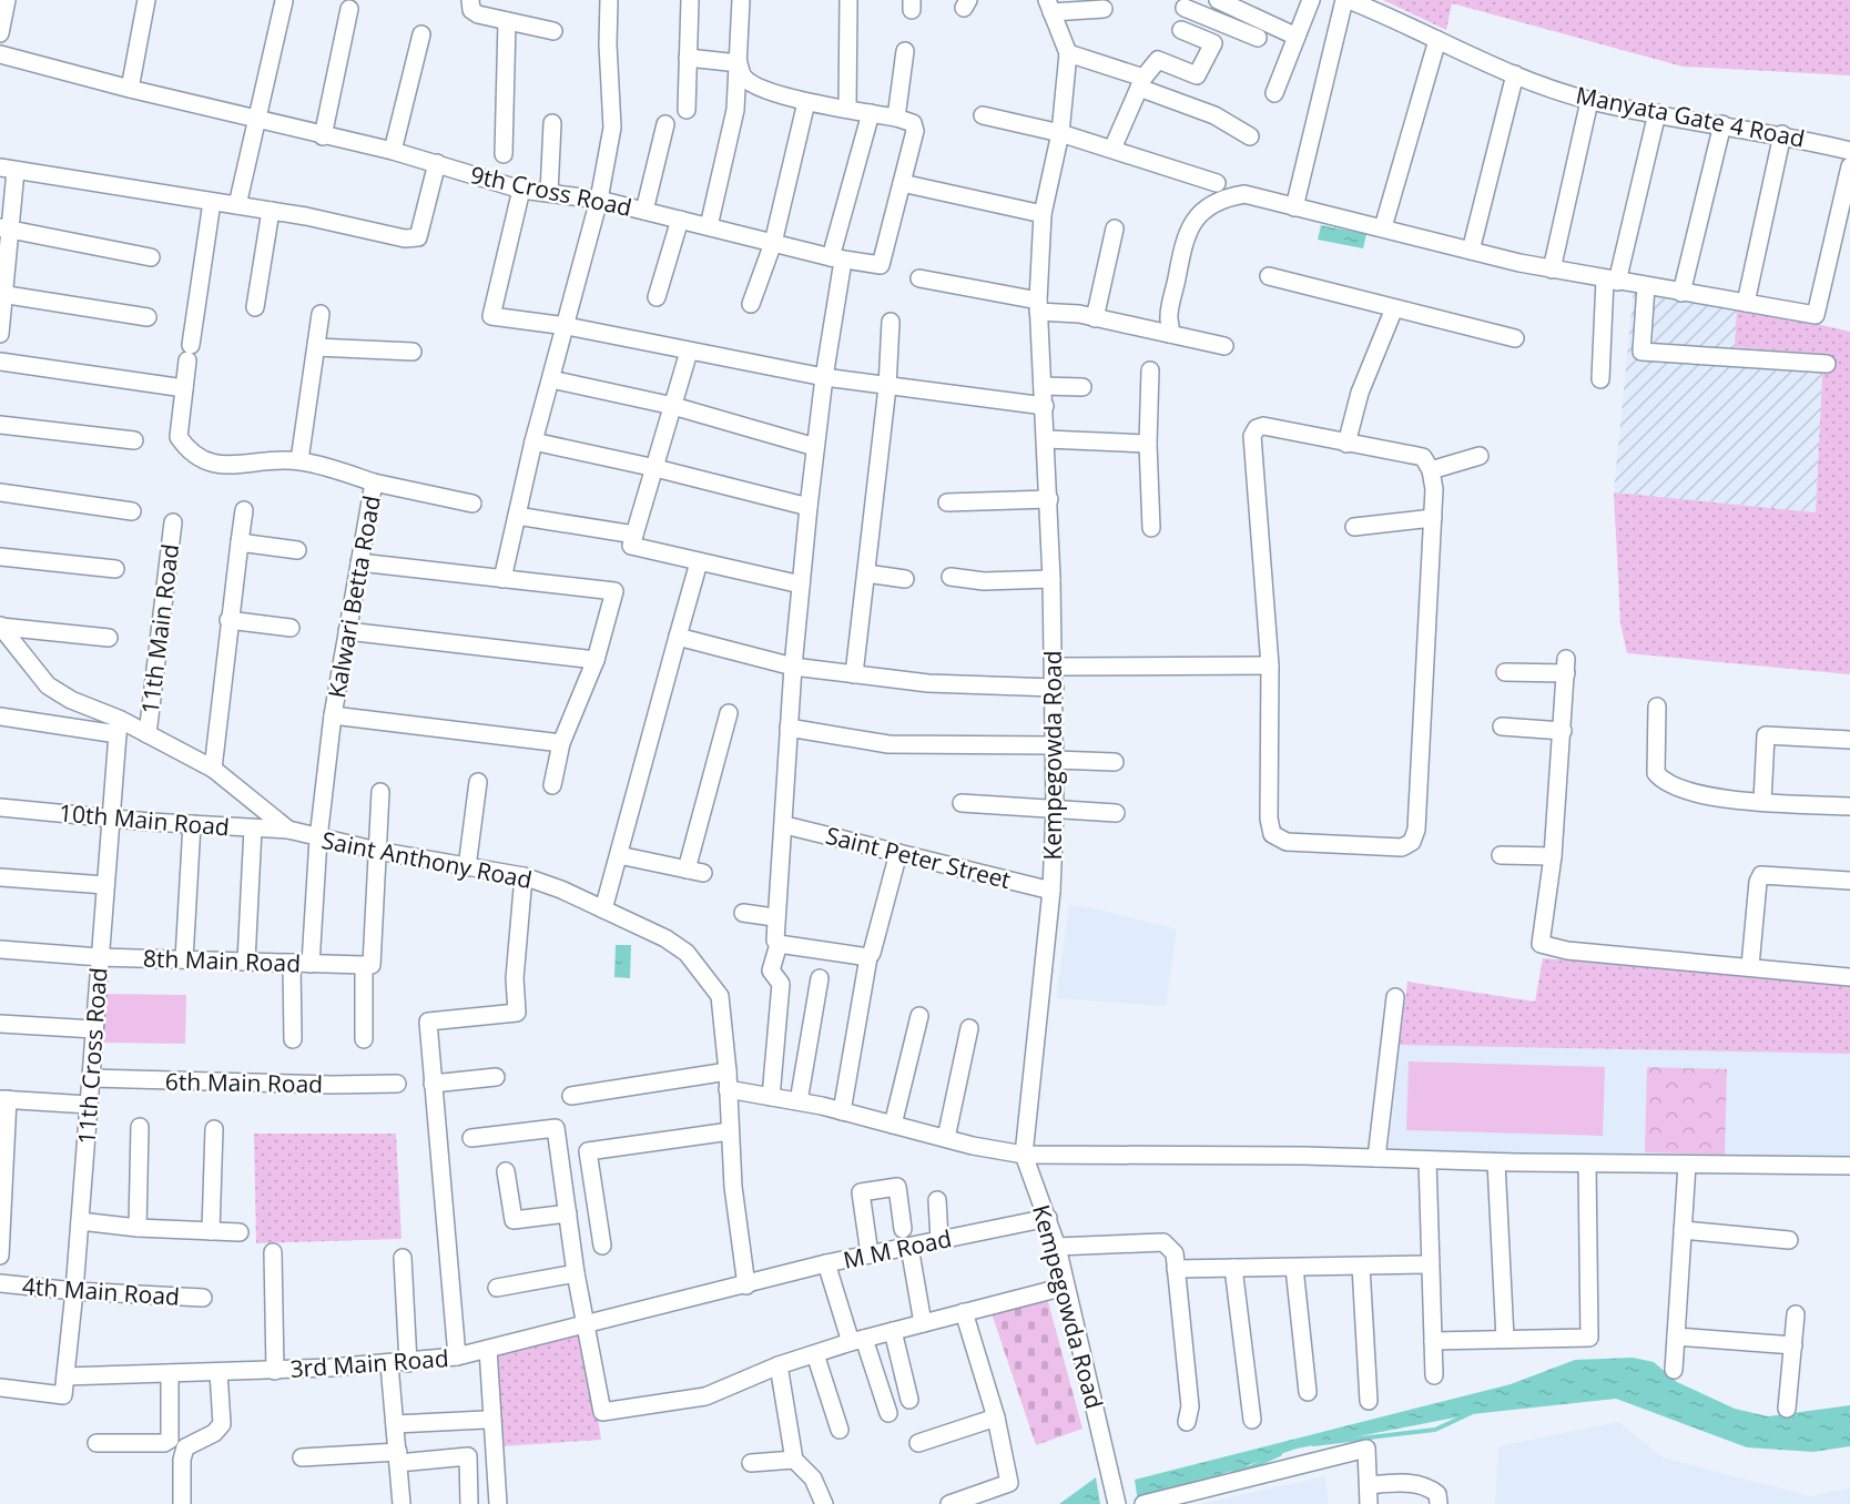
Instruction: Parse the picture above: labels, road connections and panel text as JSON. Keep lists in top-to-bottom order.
{
  "streets": {
    "street": [
      "Manyata Gate 4 Road",
      "9th Cross Road",
      "Kalwari Betta Road",
      "11th Main Road",
      "Kempegowda Road",
      "10th Main Road",
      "Saint Peter Street",
      "Saint Anthony Road",
      "8th Main Road",
      "11th Cross Road",
      "6th Main Road",
      "M M Road",
      "4th Main Road",
      "3rd Main Road"
    ]
  },
  "crossings": [
    ["Kalwari Betta Road", "Saint Anthony Road"],
    ["Kalwari Betta Road", "8th Main Road"],
    ["11th Main Road", "Saint Anthony Road"],
    ["11th Main Road", "11th Cross Road"],
    ["Kempegowda Road", "Saint Peter Street"],
    ["Kempegowda Road", "M M Road"],
    ["10th Main Road", "Saint Anthony Road"],
    ["10th Main Road", "11th Cross Road"],
    ["Saint Anthony Road", "11th Cross Road"],
    ["Saint Anthony Road", "M M Road"],
    ["Saint Anthony Road", "3rd Main Road"],
    ["8th Main Road", "11th Cross Road"],
    ["11th Cross Road", "6th Main Road"],
    ["11th Cross Road", "4th Main Road"],
    ["11th Cross Road", "3rd Main Road"],
    ["M M Road", "3rd Main Road"]
  ]
}
